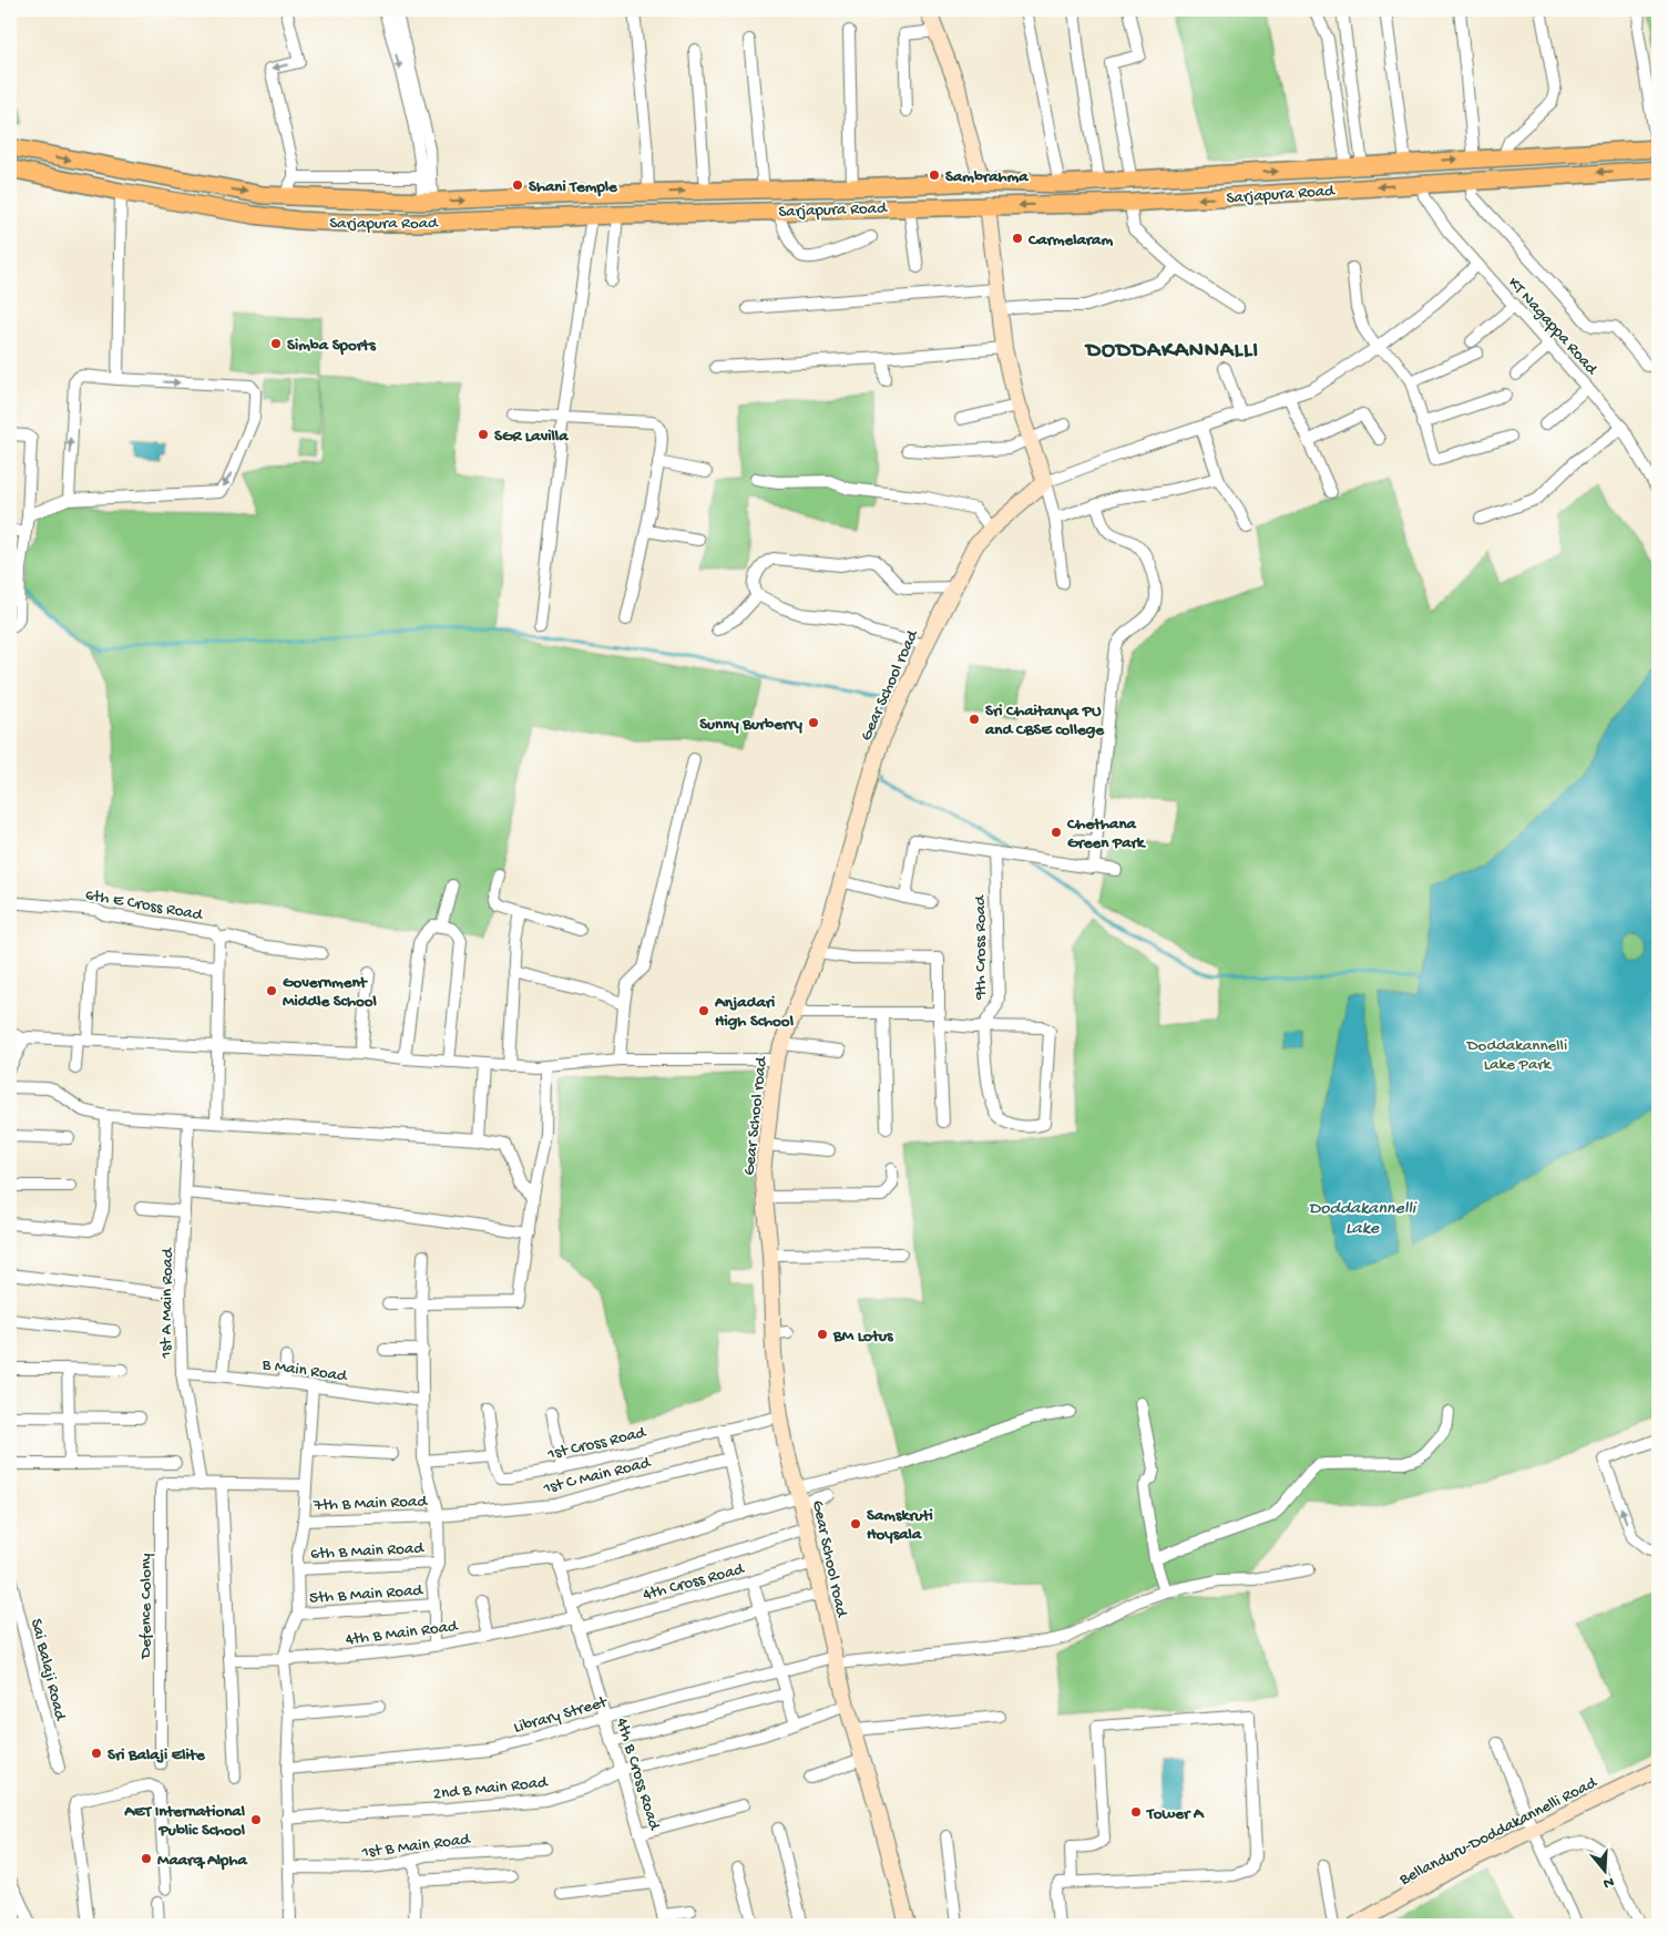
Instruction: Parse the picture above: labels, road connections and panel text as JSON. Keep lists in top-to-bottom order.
{
  "streets": {
    "main road": ["Sarjapura Road", "Gear School road", "Bellanduru-Doddakannelli Road"],
    "street": [
      "KT Nagappa Road",
      "6th E Cross Road",
      "9th Cross Road",
      "1st A Main Road",
      "B Main Road",
      "1st Cross Road",
      "1st C Main Road",
      "7th B Main Road",
      "6th B Main Road",
      "4th Cross Road",
      "5th B Main Road",
      "Defence Colony",
      "4th B Main Road",
      "Sai Balaji Road",
      "Library Street",
      "4th B Cross Road",
      "2nd B Main Road",
      "1st B Main Road"
    ]
  },
  "crossings": [
    ["Sarjapura Road", "KT Nagappa Road"],
    ["Gear School road", "1st Cross Road"],
    ["Gear School road", "4th Cross Road"],
    ["Gear School road", "Library Street"],
    ["Gear School road", "2nd B Main Road"],
    ["1st A Main Road", "B Main Road"],
    ["1st A Main Road", "Defence Colony"],
    ["1st C Main Road", "7th B Main Road"],
    ["4th Cross Road", "4th B Main Road"],
    ["4th Cross Road", "4th B Cross Road"],
    ["4th B Main Road", "4th B Cross Road"],
    ["Library Street", "4th B Cross Road"],
    ["4th B Cross Road", "2nd B Main Road"]
  ],
  "districts": ["DODDAKANNALLI"],
  "water": ["Doddakannelli Lake"],
  "parks": ["Doddakannelli Lake Park"],
  "places": [
    "Sambrahma",
    "Shani Temple",
    "Carmelaram",
    "Simba Sports",
    "SGR Lavilla",
    "Sri Chaitanya PU and CBSE college",
    "Sunny Burberry",
    "Chethana Green Park",
    "Government Middle School",
    "Anjadari High School",
    "BM Lotus",
    "Samskruti Hoysala",
    "Sri Balaji Elite",
    "Tower A",
    "AET International Public School",
    "Maarq Alpha"
  ],
  "north": "bottom"
}
